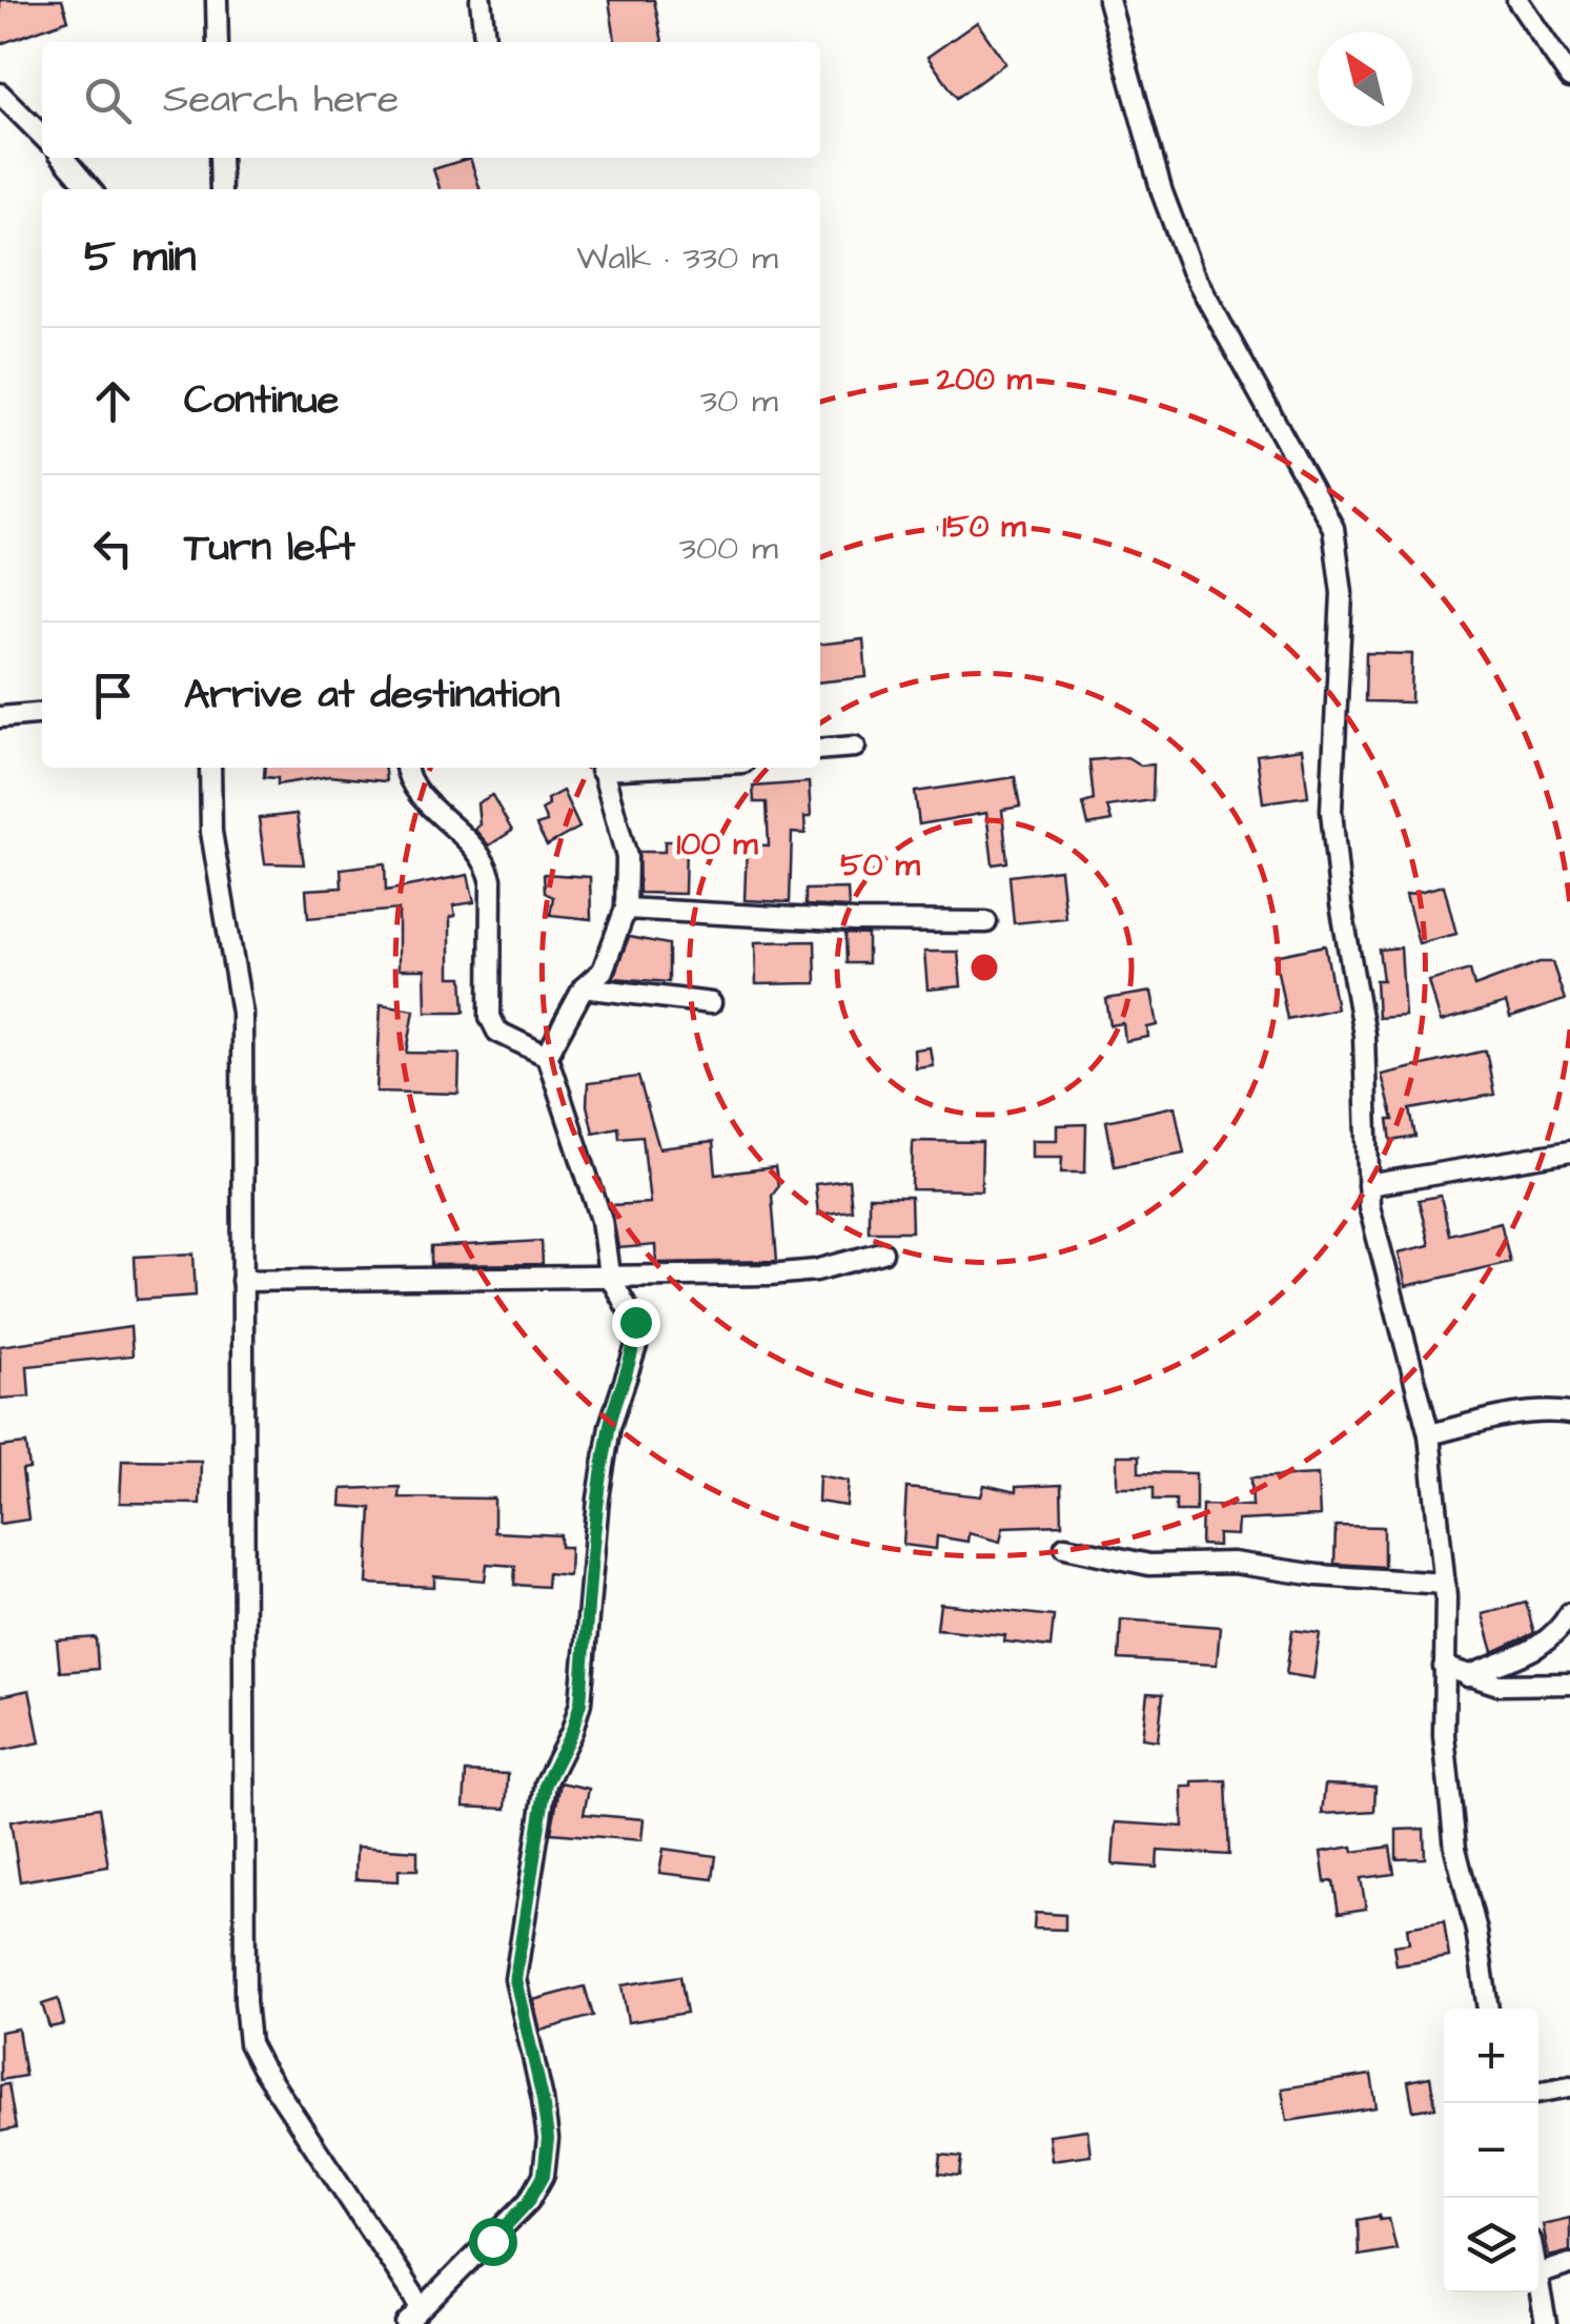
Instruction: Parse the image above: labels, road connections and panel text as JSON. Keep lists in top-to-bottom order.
{
  "north": "top left",
  "page": {
    "search": "Search here",
    "heading": ["5 min", "Walk · 330 m"],
    "list": [
      ["Continue", "30 m"],
      ["Turn left", "300 m"],
      "Arrive at destination"
    ],
    "map_buttons": ["+", "−"]
  },
  "rings": [
    "200 m",
    "150 m",
    "100 m",
    "50 m"
  ]
}
